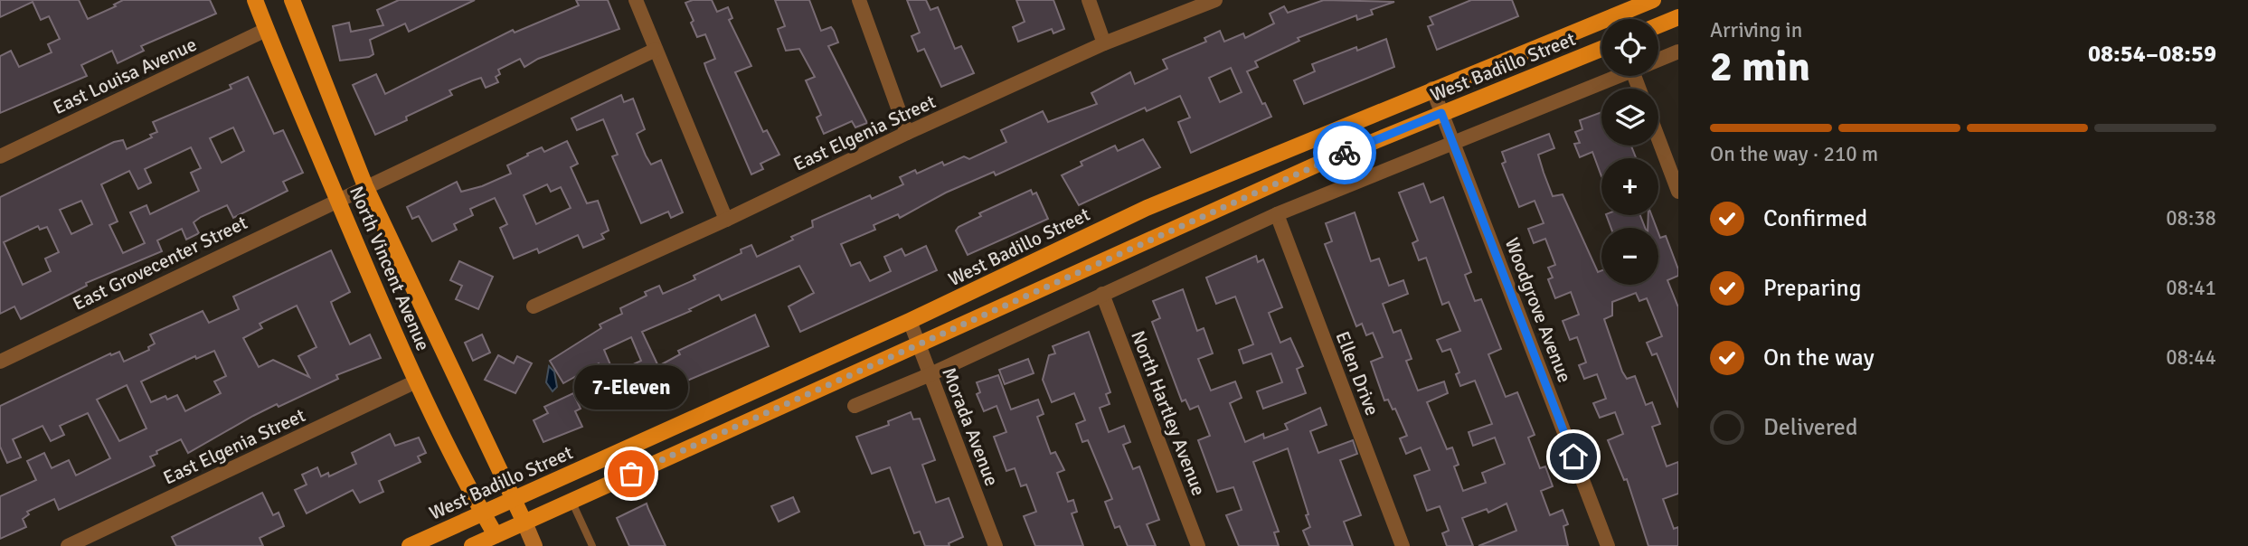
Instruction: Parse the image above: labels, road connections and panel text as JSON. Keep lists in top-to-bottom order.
{
  "streets": {
    "main road": ["West Badillo Street", "North Vincent Avenue"],
    "street": [
      "East Louisa Avenue",
      "East Elgenia Street",
      "East Grovecenter Street",
      "Woodgrove Avenue",
      "Ellen Drive",
      "North Hartley Avenue",
      "Morada Avenue"
    ]
  },
  "crossings": [
    ["West Badillo Street", "North Vincent Avenue"],
    ["West Badillo Street", "Woodgrove Avenue"],
    ["West Badillo Street", "Morada Avenue"],
    ["East Louisa Avenue", "North Vincent Avenue"],
    ["East Elgenia Street", "North Vincent Avenue"],
    ["East Grovecenter Street", "North Vincent Avenue"]
  ],
  "places": ["7-Eleven"],
  "page": {
    "heading": ["2 min", "Arriving in", "08:54–08:59"],
    "map_buttons": ["+", "−"],
    "bar": "On the way · 210 m",
    "list": [
      ["Confirmed", "08:38"],
      ["Preparing", "08:41"],
      ["On the way", "08:44"],
      "Delivered"
    ],
    "bubble": "7-Eleven"
  }
}
